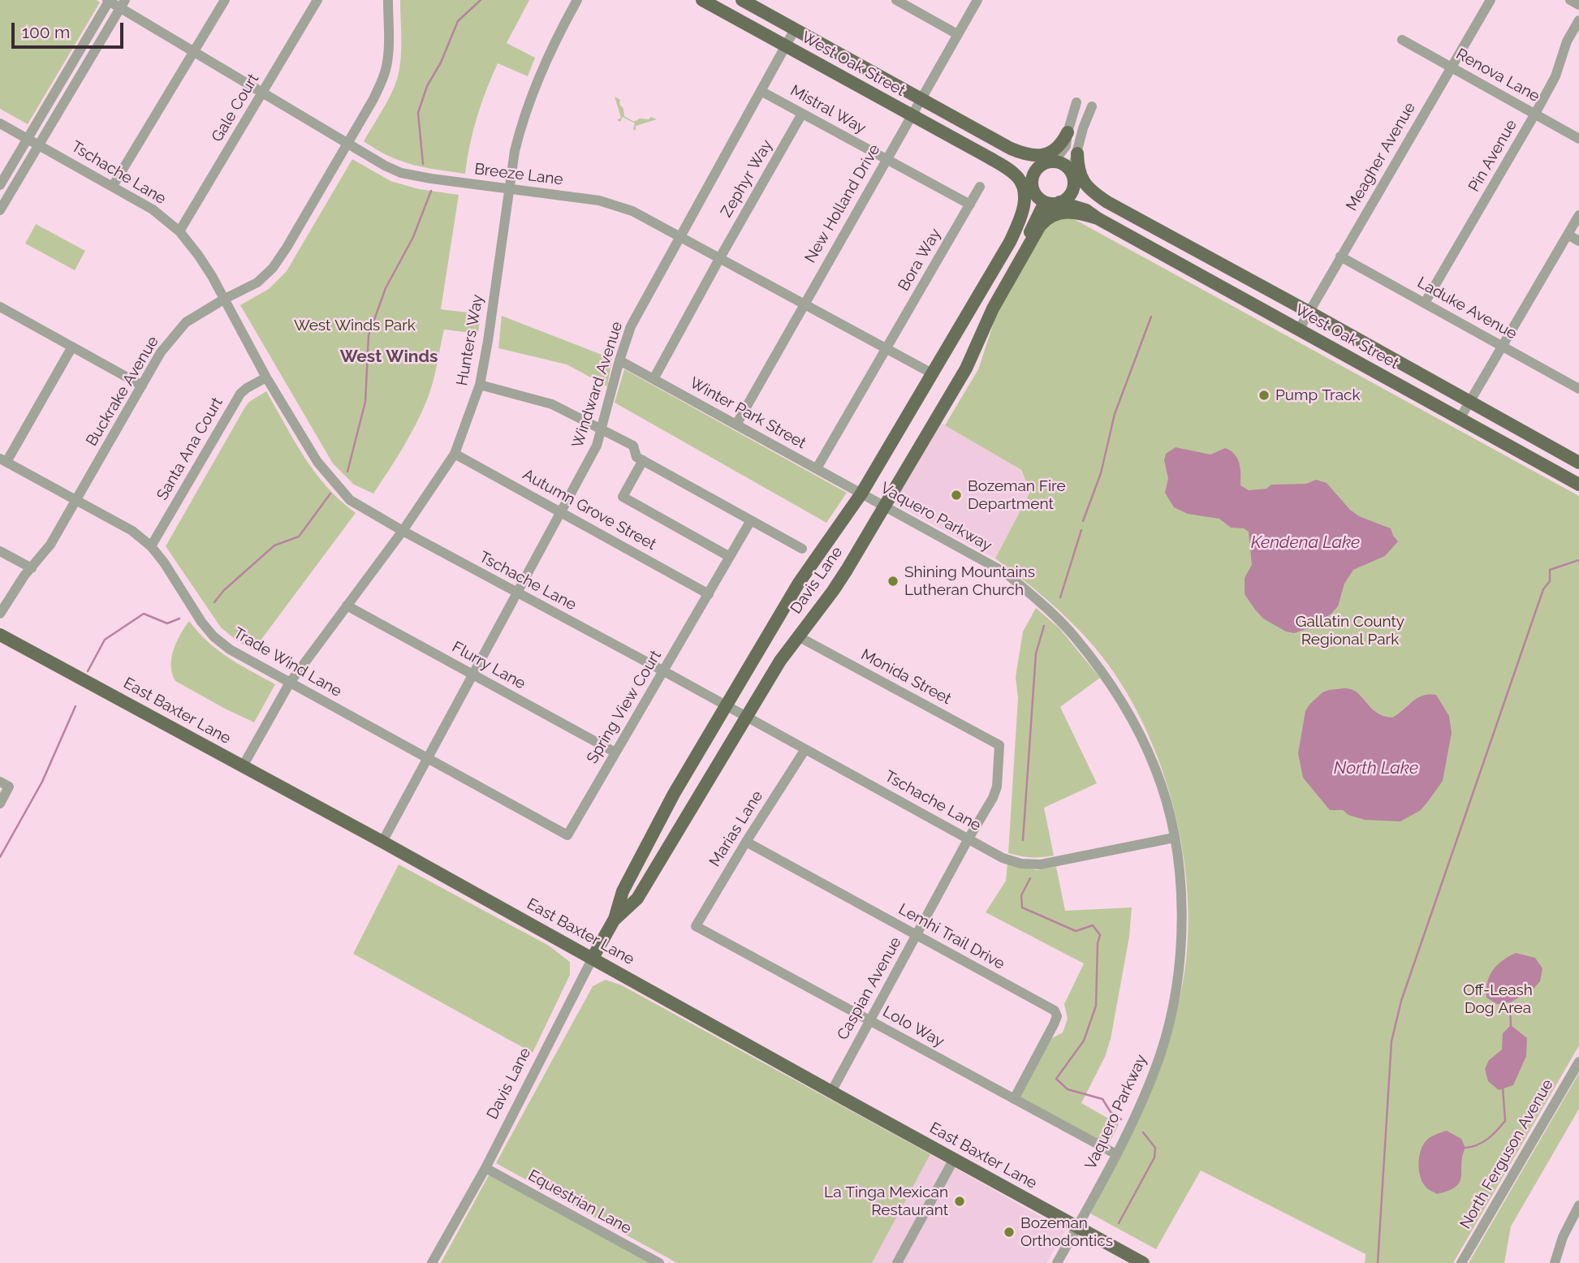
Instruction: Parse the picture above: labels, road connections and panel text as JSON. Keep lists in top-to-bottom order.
{
  "streets": {
    "main road": ["West Oak Street", "Davis Lane", "East Baxter Lane"],
    "street": [
      "Renova Lane",
      "Gale Court",
      "Mistral Way",
      "Pin Avenue",
      "Meagher Avenue",
      "Tschache Lane",
      "Breeze Lane",
      "Zephyr Way",
      "New Holland Drive",
      "Bora Way",
      "Laduke Avenue",
      "Hunters Way",
      "Windward Avenue",
      "Buckrake Avenue",
      "Winter Park Street",
      "Santa Ana Court",
      "Autumn Grove Street",
      "Vaquero Parkway",
      "Trade Wind Lane",
      "Flurry Lane",
      "Monida Street",
      "Spring View Court",
      "Marias Lane",
      "Lemhi Trail Drive",
      "Caspian Avenue",
      "Lolo Way",
      "North Ferguson Avenue",
      "Equestrian Lane"
    ]
  },
  "crossings": [
    ["West Oak Street", "Meagher Avenue"],
    ["West Oak Street", "New Holland Drive"],
    ["West Oak Street", "Windward Avenue"],
    ["Renova Lane", "Pin Avenue"],
    ["Renova Lane", "Meagher Avenue"],
    ["Gale Court", "Tschache Lane"],
    ["Gale Court", "Breeze Lane"],
    ["Mistral Way", "Zephyr Way"],
    ["Mistral Way", "New Holland Drive"],
    ["Mistral Way", "Bora Way"],
    ["Mistral Way", "Windward Avenue"],
    ["Pin Avenue", "Laduke Avenue"],
    ["Meagher Avenue", "Laduke Avenue"],
    ["Tschache Lane", "Hunters Way"],
    ["Tschache Lane", "Windward Avenue"],
    ["Tschache Lane", "Buckrake Avenue"],
    ["Tschache Lane", "Santa Ana Court"],
    ["Tschache Lane", "Vaquero Parkway"],
    ["Tschache Lane", "Davis Lane"],
    ["Tschache Lane", "Spring View Court"],
    ["Tschache Lane", "Marias Lane"],
    ["Tschache Lane", "Caspian Avenue"],
    ["Breeze Lane", "Zephyr Way"],
    ["Breeze Lane", "New Holland Drive"],
    ["Breeze Lane", "Bora Way"],
    ["Breeze Lane", "Hunters Way"],
    ["Breeze Lane", "Windward Avenue"],
    ["Breeze Lane", "Buckrake Avenue"],
    ["Breeze Lane", "Davis Lane"],
    ["Zephyr Way", "Winter Park Street"],
    ["New Holland Drive", "Winter Park Street"],
    ["Bora Way", "Winter Park Street"],
    ["Hunters Way", "Autumn Grove Street"],
    ["Hunters Way", "Trade Wind Lane"],
    ["Hunters Way", "Flurry Lane"],
    ["Hunters Way", "East Baxter Lane"],
    ["Windward Avenue", "Winter Park Street"],
    ["Windward Avenue", "Autumn Grove Street"],
    ["Windward Avenue", "Trade Wind Lane"],
    ["Windward Avenue", "Flurry Lane"],
    ["Windward Avenue", "East Baxter Lane"],
    ["Buckrake Avenue", "Trade Wind Lane"],
    ["Winter Park Street", "Vaquero Parkway"],
    ["Winter Park Street", "Davis Lane"],
    ["Santa Ana Court", "Trade Wind Lane"],
    ["Autumn Grove Street", "Spring View Court"],
    ["Vaquero Parkway", "Davis Lane"],
    ["Vaquero Parkway", "East Baxter Lane"],
    ["Vaquero Parkway", "Lolo Way"],
    ["Davis Lane", "Monida Street"],
    ["Davis Lane", "East Baxter Lane"],
    ["Davis Lane", "Equestrian Lane"],
    ["Trade Wind Lane", "Spring View Court"],
    ["Flurry Lane", "Spring View Court"],
    ["Monida Street", "Caspian Avenue"],
    ["East Baxter Lane", "Caspian Avenue"],
    ["Marias Lane", "Lemhi Trail Drive"],
    ["Marias Lane", "Lolo Way"],
    ["Lemhi Trail Drive", "Caspian Avenue"],
    ["Lemhi Trail Drive", "Lolo Way"],
    ["Caspian Avenue", "Lolo Way"]
  ],
  "districts": ["West Winds"],
  "water": ["Kendena Lake", "North Lake"],
  "parks": ["West Winds Park", "Gallatin County Regional Park", "Off-Leash Dog Area"],
  "places": [
    "Pump Track",
    "Bozeman Fire Department",
    "Shining Mountains Lutheran Church",
    "La Tinga Mexican Restaurant",
    "Bozeman Orthodontics"
  ],
  "scale_bar": "100 m"
}
